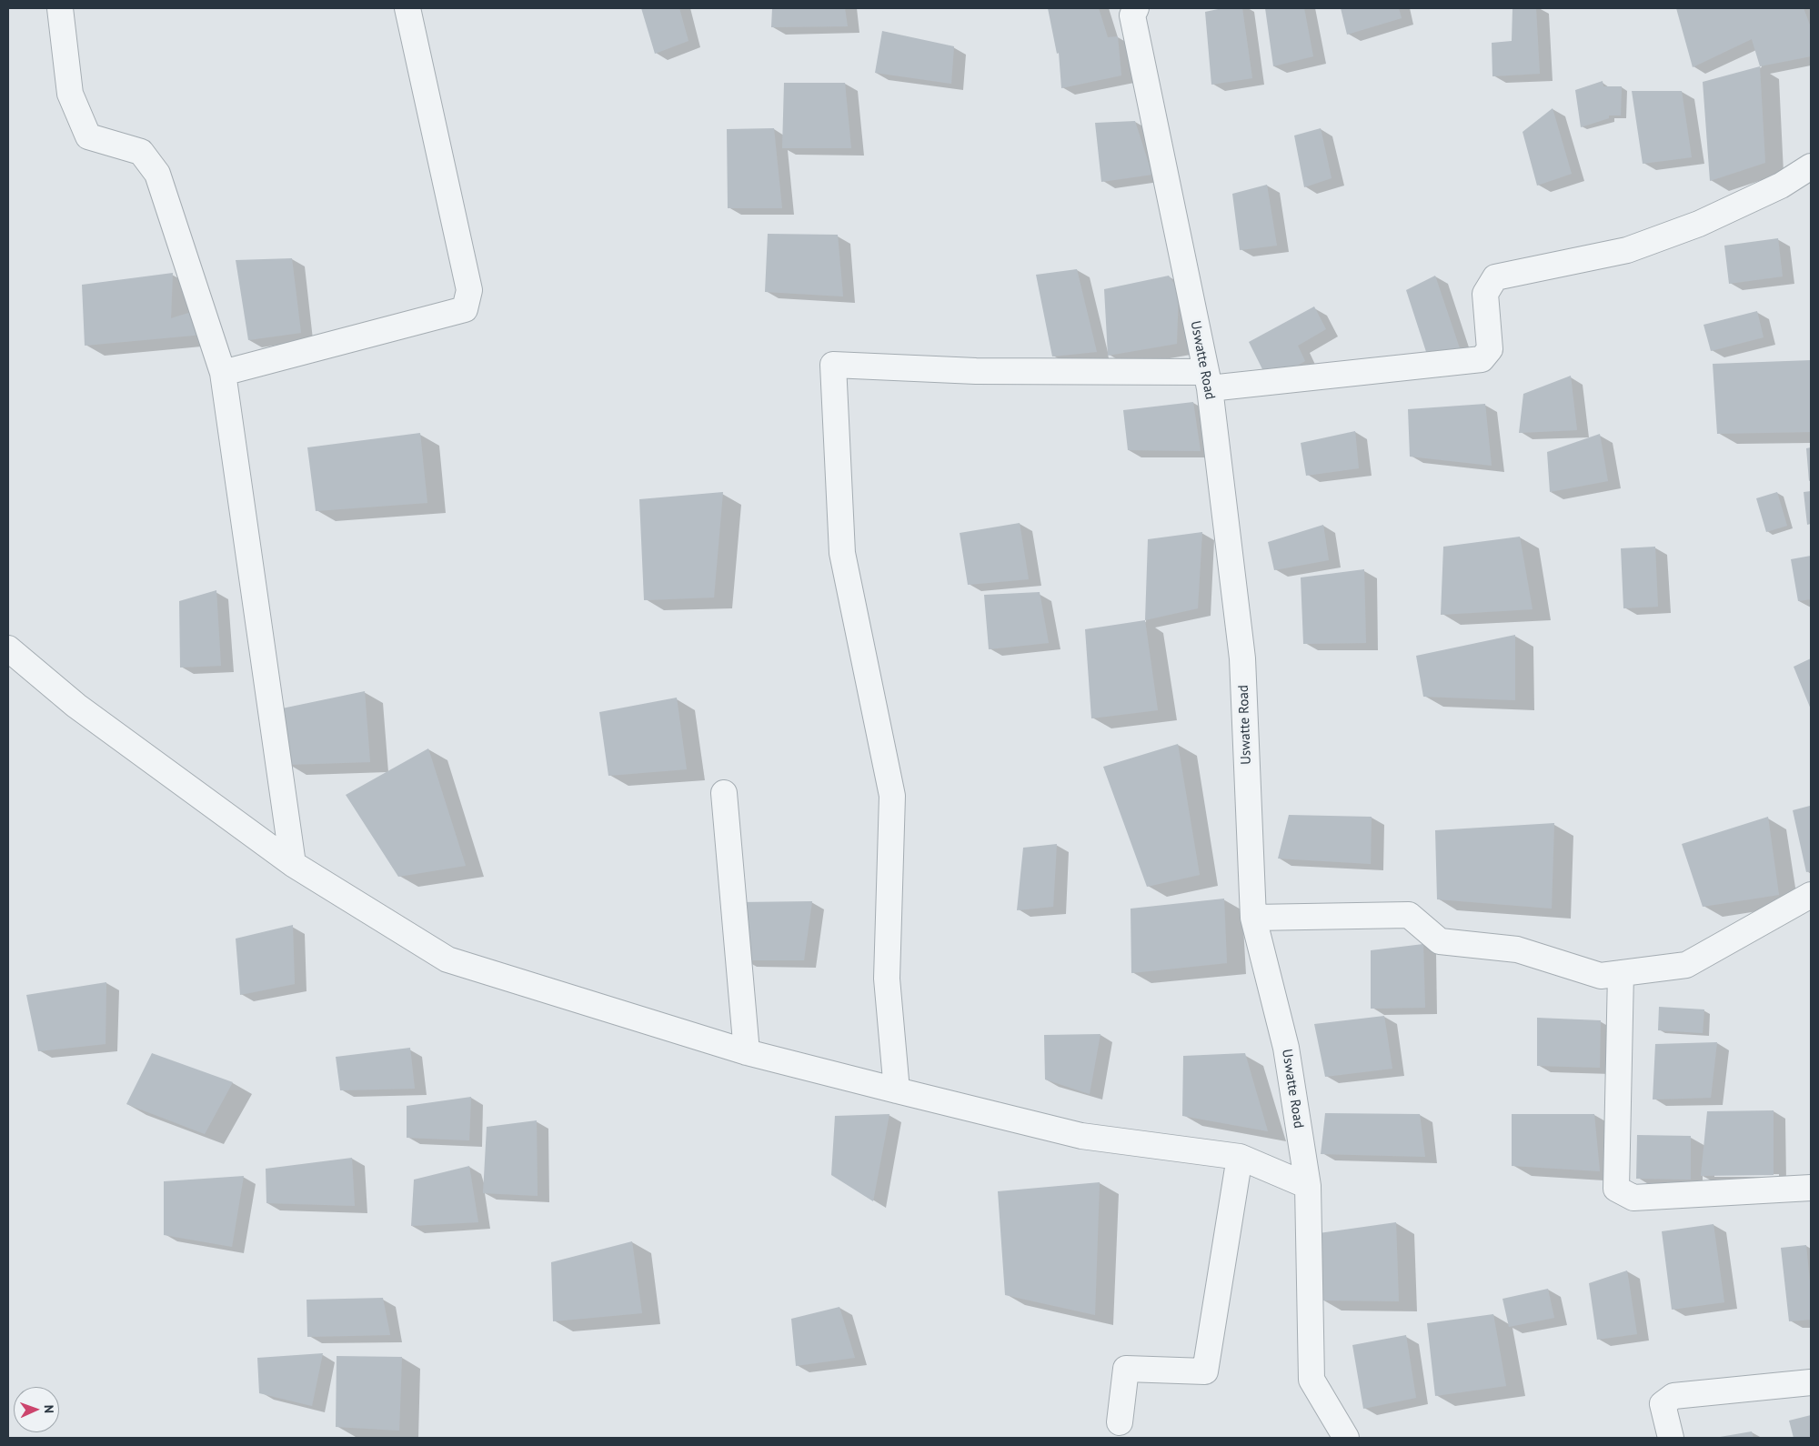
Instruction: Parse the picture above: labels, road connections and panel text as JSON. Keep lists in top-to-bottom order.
{
  "streets": {
    "street": ["Uswatte Road"]
  },
  "north": "right"
}
